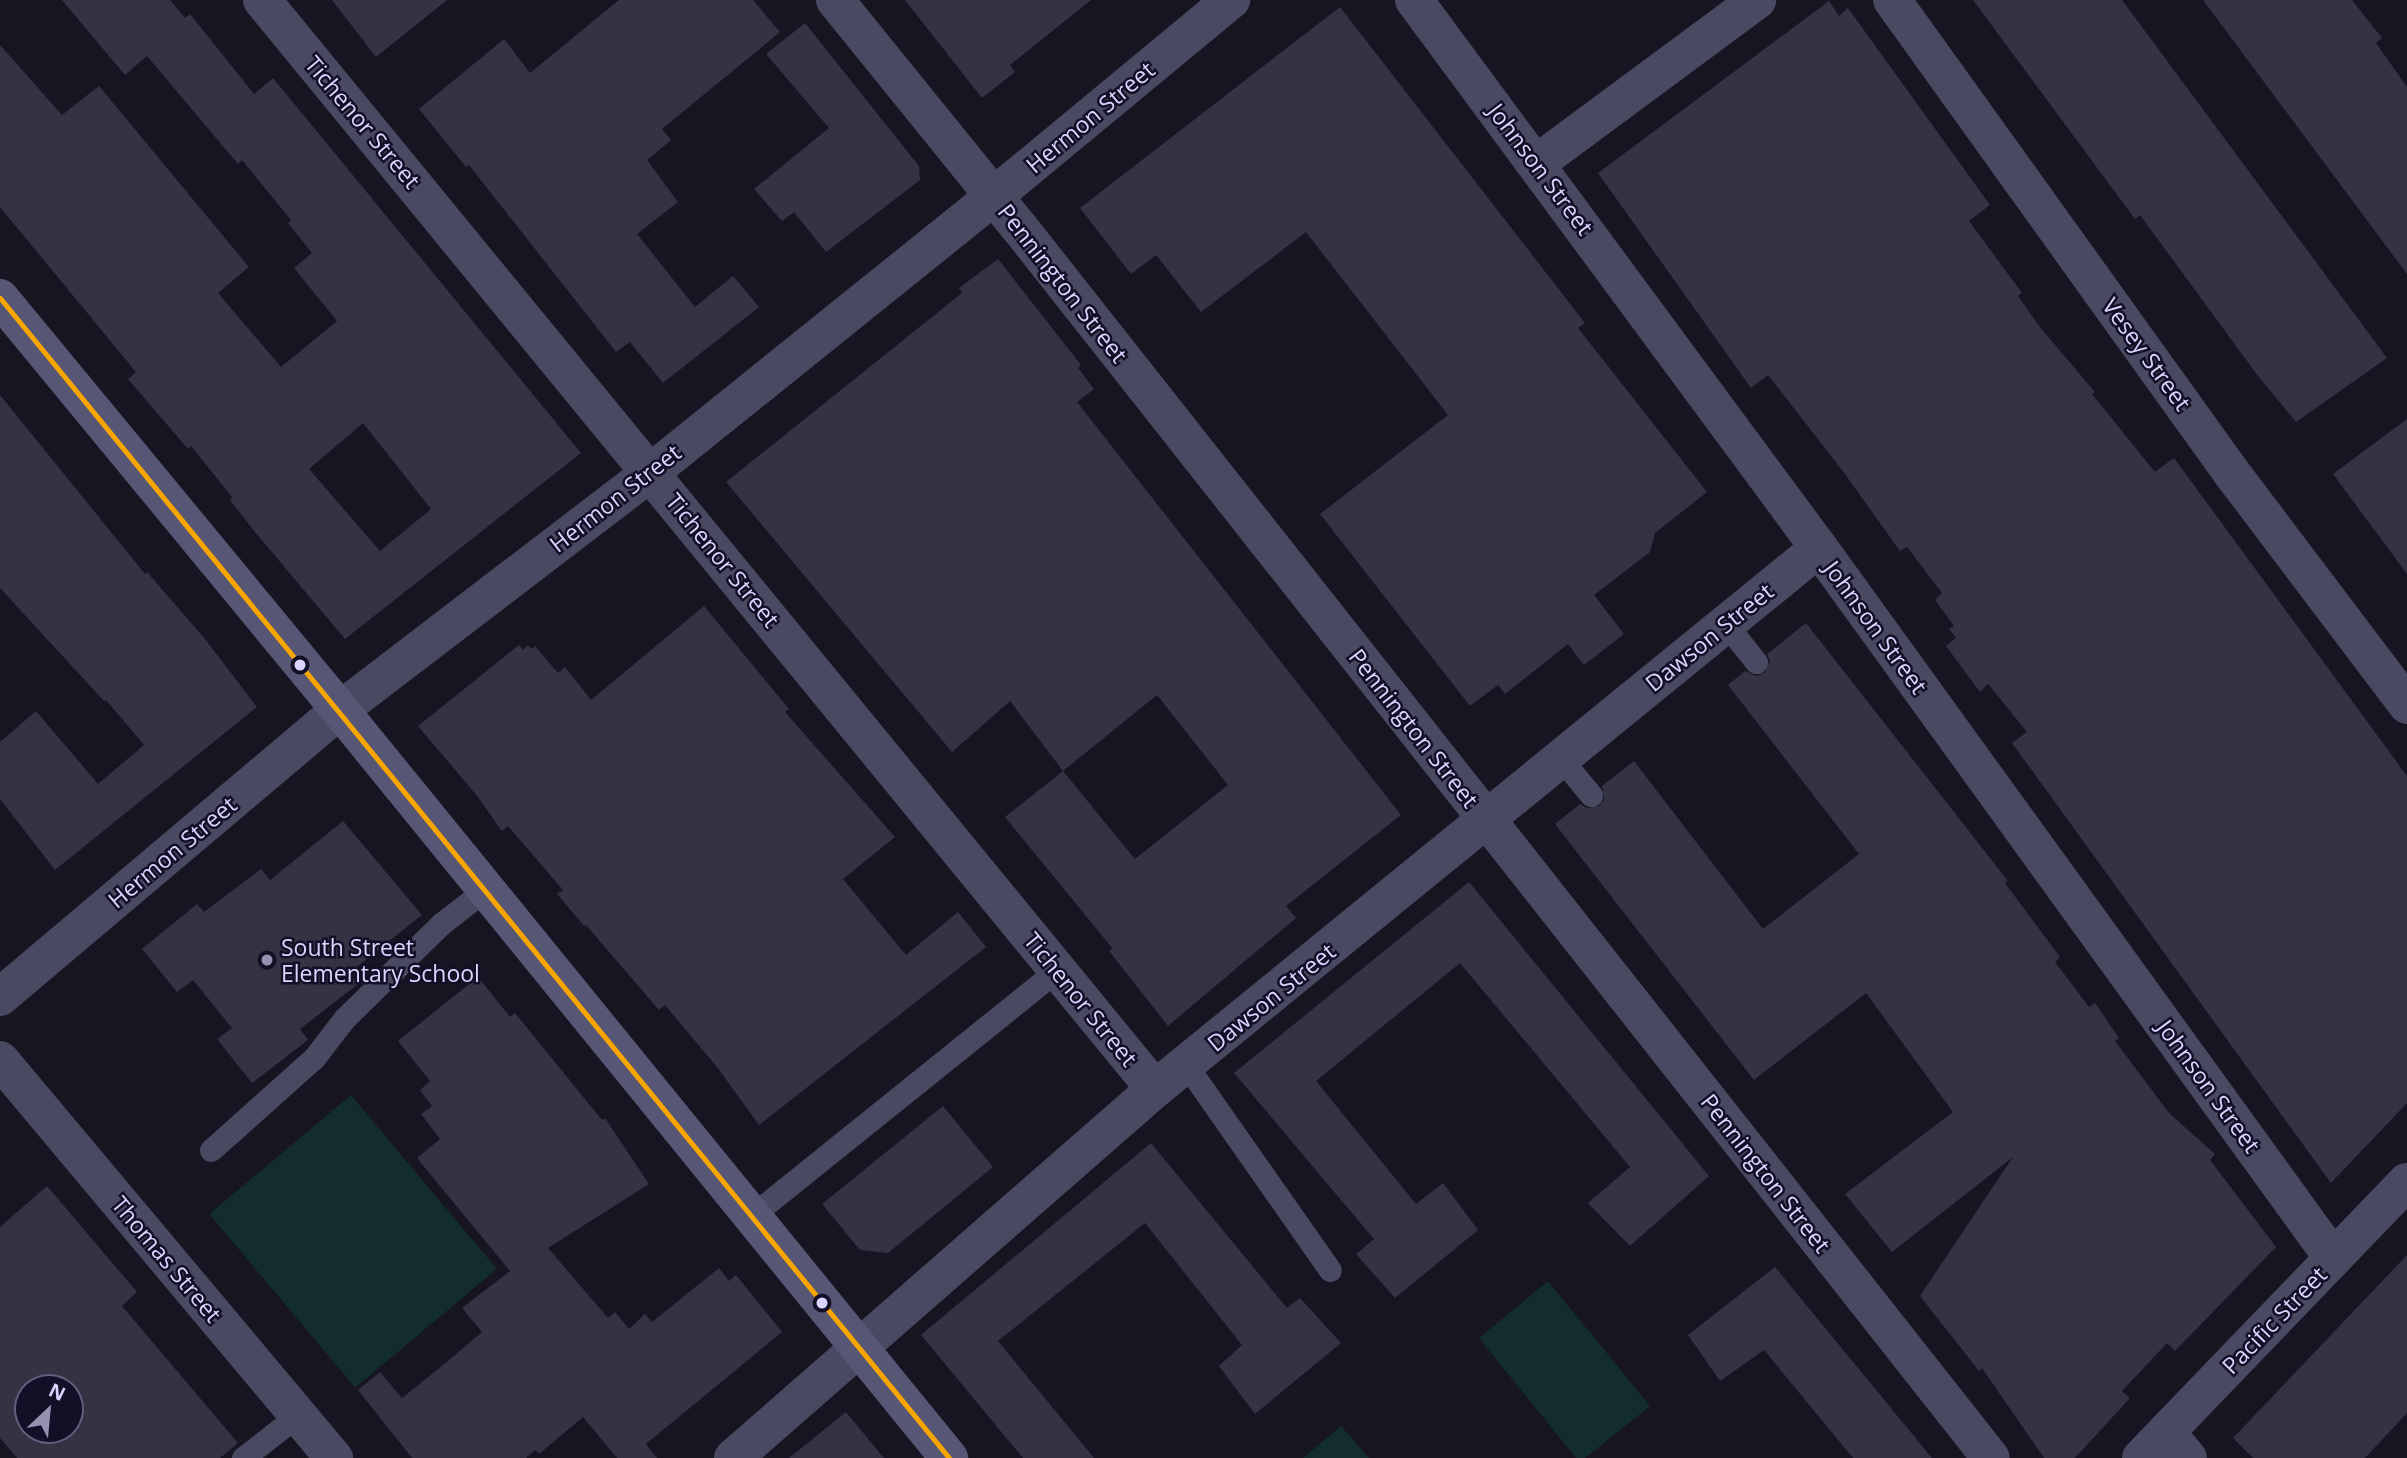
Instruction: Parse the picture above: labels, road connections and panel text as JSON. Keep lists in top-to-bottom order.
{
  "streets": {
    "street": [
      "Hermon Street",
      "Tichenor Street",
      "Johnson Street",
      "Pennington Street",
      "Vesey Street",
      "Dawson Street",
      "Thomas Street",
      "Pacific Street"
    ]
  },
  "crossings": [
    ["Hermon Street", "Tichenor Street"],
    ["Hermon Street", "Pennington Street"],
    ["Tichenor Street", "Dawson Street"],
    ["Johnson Street", "Dawson Street"],
    ["Johnson Street", "Pacific Street"],
    ["Pennington Street", "Dawson Street"]
  ],
  "places": ["South Street Elementary School"],
  "north": "top right"
}
